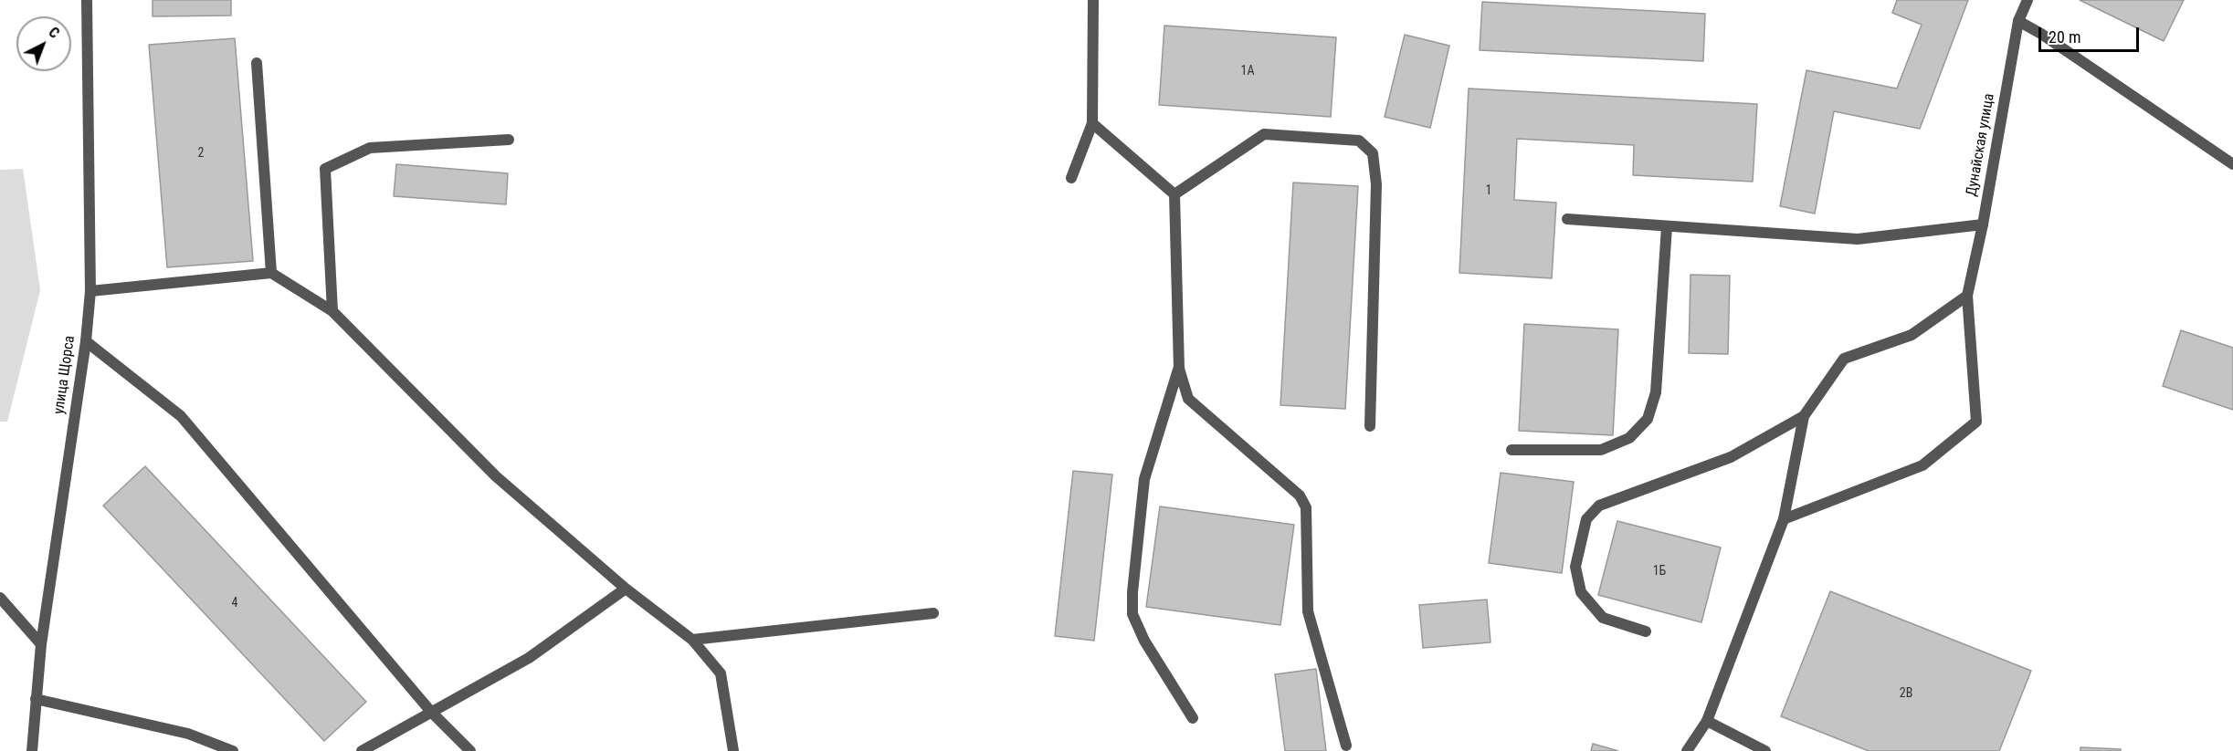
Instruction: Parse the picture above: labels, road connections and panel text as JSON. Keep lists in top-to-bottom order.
{
  "streets": {
    "street": ["Дунайская улица", "улица Щорса"]
  },
  "house_numbers": [
    "1А",
    "2",
    "1",
    "1Б",
    "4",
    "2В"
  ],
  "scale_bar": "20 m",
  "north": "top right"
}
